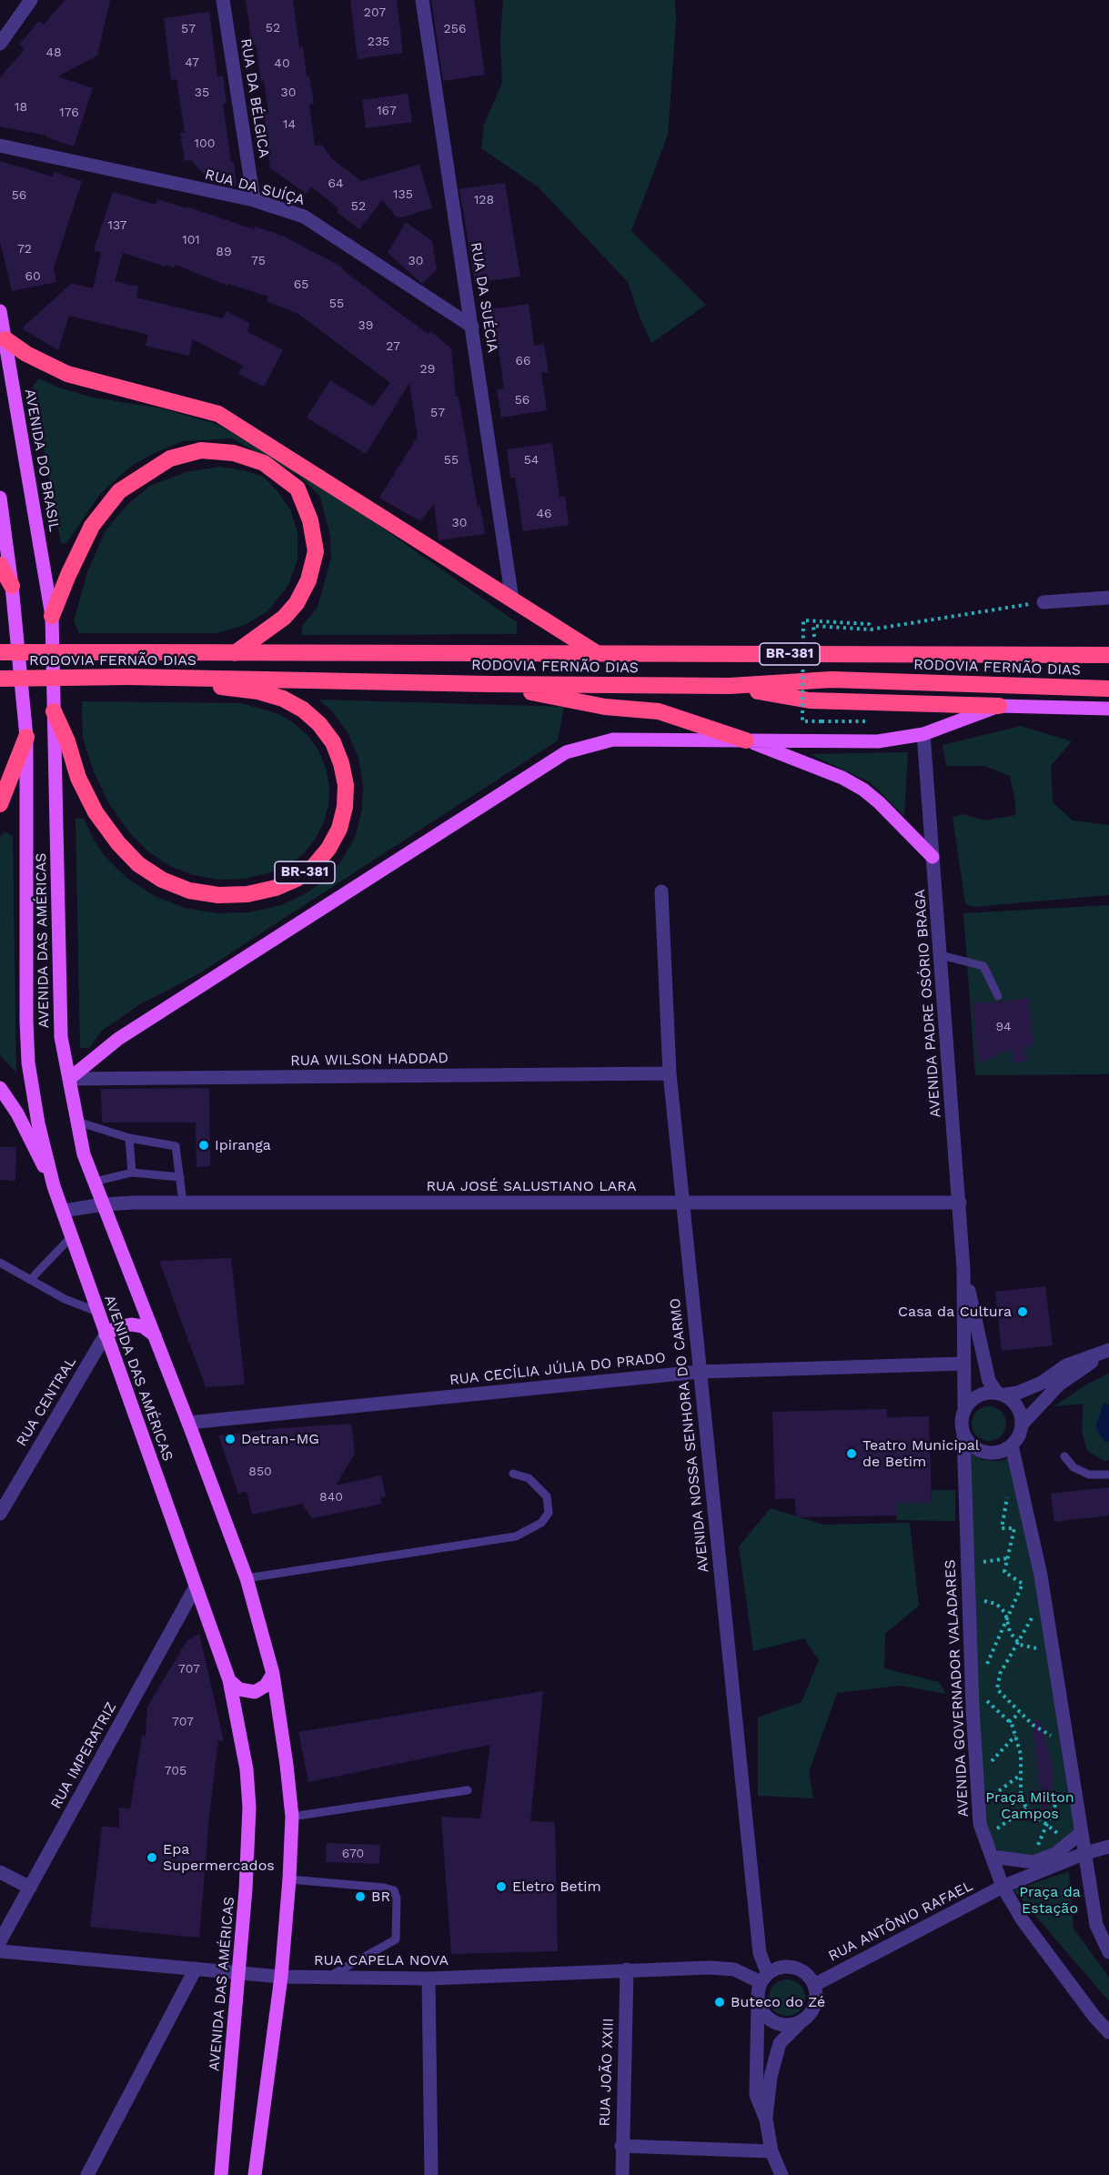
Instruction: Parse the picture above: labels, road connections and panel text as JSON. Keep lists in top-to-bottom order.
{
  "streets": {
    "highway": ["BR-381", "RODOVIA FERNÃO DIAS"],
    "main road": ["AVENIDA DO BRASIL", "AVENIDA DAS AMÉRICAS"],
    "street": [
      "RUA DA BÉLGICA",
      "RUA DA SUÍÇA",
      "RUA DA SUÉCIA",
      "AVENIDA PADRE OSÓRIO BRAGA",
      "RUA WILSON HADDAD",
      "RUA JOSÉ SALUSTIANO LARA",
      "RUA CECÍLIA JÚLIA DO PRADO",
      "RUA CENTRAL",
      "AVENIDA NOSSA SENHORA DO CARMO",
      "AVENIDA GOVERNADOR VALADARES",
      "RUA IMPERATRIZ",
      "RUA ANTÔNIO RAFAEL",
      "RUA CAPELA NOVA",
      "RUA JOÃO XXIII"
    ]
  },
  "crossings": [
    ["RUA DA BÉLGICA", "RUA DA SUÍÇA"],
    ["RUA DA SUÍÇA", "RUA DA SUÉCIA"],
    ["AVENIDA DO BRASIL", "AVENIDA DAS AMÉRICAS"],
    ["BR-381", "RODOVIA FERNÃO DIAS"],
    ["BR-381", "AVENIDA DAS AMÉRICAS"],
    ["AVENIDA DAS AMÉRICAS", "RUA WILSON HADDAD"],
    ["AVENIDA DAS AMÉRICAS", "RUA JOSÉ SALUSTIANO LARA"],
    ["AVENIDA DAS AMÉRICAS", "RUA CECÍLIA JÚLIA DO PRADO"],
    ["AVENIDA DAS AMÉRICAS", "RUA CENTRAL"],
    ["AVENIDA DAS AMÉRICAS", "RUA IMPERATRIZ"],
    ["AVENIDA DAS AMÉRICAS", "RUA CAPELA NOVA"],
    ["AVENIDA PADRE OSÓRIO BRAGA", "RUA JOSÉ SALUSTIANO LARA"],
    ["AVENIDA PADRE OSÓRIO BRAGA", "RUA CECÍLIA JÚLIA DO PRADO"],
    ["AVENIDA PADRE OSÓRIO BRAGA", "AVENIDA GOVERNADOR VALADARES"],
    ["RUA WILSON HADDAD", "AVENIDA NOSSA SENHORA DO CARMO"],
    ["RUA JOSÉ SALUSTIANO LARA", "AVENIDA NOSSA SENHORA DO CARMO"],
    ["RUA CECÍLIA JÚLIA DO PRADO", "AVENIDA NOSSA SENHORA DO CARMO"],
    ["AVENIDA NOSSA SENHORA DO CARMO", "RUA ANTÔNIO RAFAEL"],
    ["AVENIDA NOSSA SENHORA DO CARMO", "RUA CAPELA NOVA"],
    ["AVENIDA GOVERNADOR VALADARES", "RUA ANTÔNIO RAFAEL"],
    ["RUA ANTÔNIO RAFAEL", "RUA CAPELA NOVA"],
    ["RUA CAPELA NOVA", "RUA JOÃO XXIII"]
  ],
  "parks": ["Praça Milton Campos", "Praça da Estação"],
  "places": [
    "Ipiranga",
    "Casa da Cultura",
    "Detran-MG",
    "Teatro Municipal de Betim",
    "Epa Supermercados",
    "Eletro Betim",
    "BR",
    "Buteco do Zé"
  ],
  "house_numbers": [
    "207",
    "52",
    "57",
    "256",
    "235",
    "48",
    "47",
    "40",
    "35",
    "30",
    "18",
    "167",
    "176",
    "14",
    "100",
    "64",
    "135",
    "56",
    "128",
    "52",
    "137",
    "101",
    "72",
    "89",
    "75",
    "30",
    "60",
    "65",
    "55",
    "39",
    "27",
    "66",
    "29",
    "56",
    "57",
    "55",
    "54",
    "46",
    "30",
    "94",
    "850",
    "840",
    "707",
    "707",
    "705",
    "670"
  ]
}
